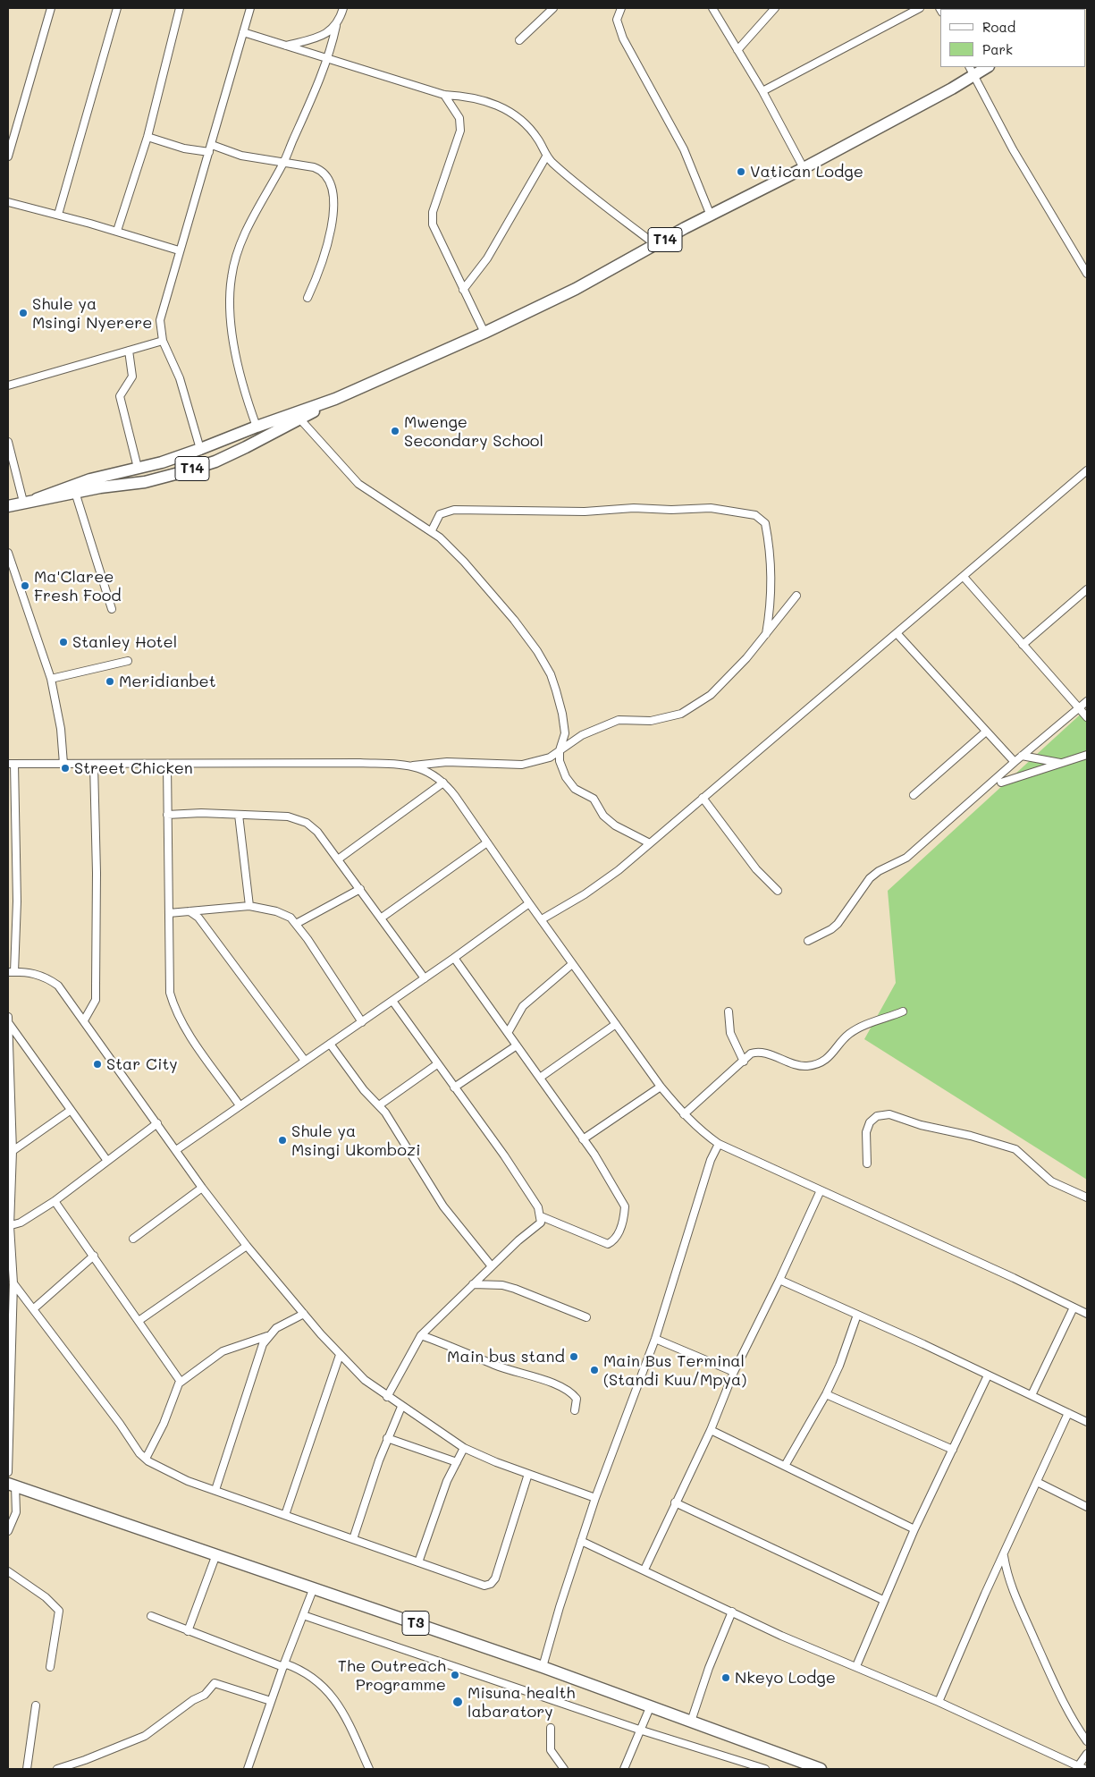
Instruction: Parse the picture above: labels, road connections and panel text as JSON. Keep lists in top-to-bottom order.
{
  "streets": {
    "highway": ["T14", "T3"]
  },
  "places": [
    "Vatican Lodge",
    "Shule ya Msingi Nyerere",
    "Mwenge Secondary School",
    "Ma'Claree Fresh Food",
    "Stanley Hotel",
    "Meridianbet",
    "Street Chicken",
    "Star City",
    "Shule ya Msingi Ukombozi",
    "Main bus stand",
    "Main Bus Terminal (Standi Kuu/Mpya)",
    "The Outreach Programme",
    "Nkeyo Lodge",
    "Misuna health labaratory"
  ],
  "legend": ["Road", "Park"]
}
